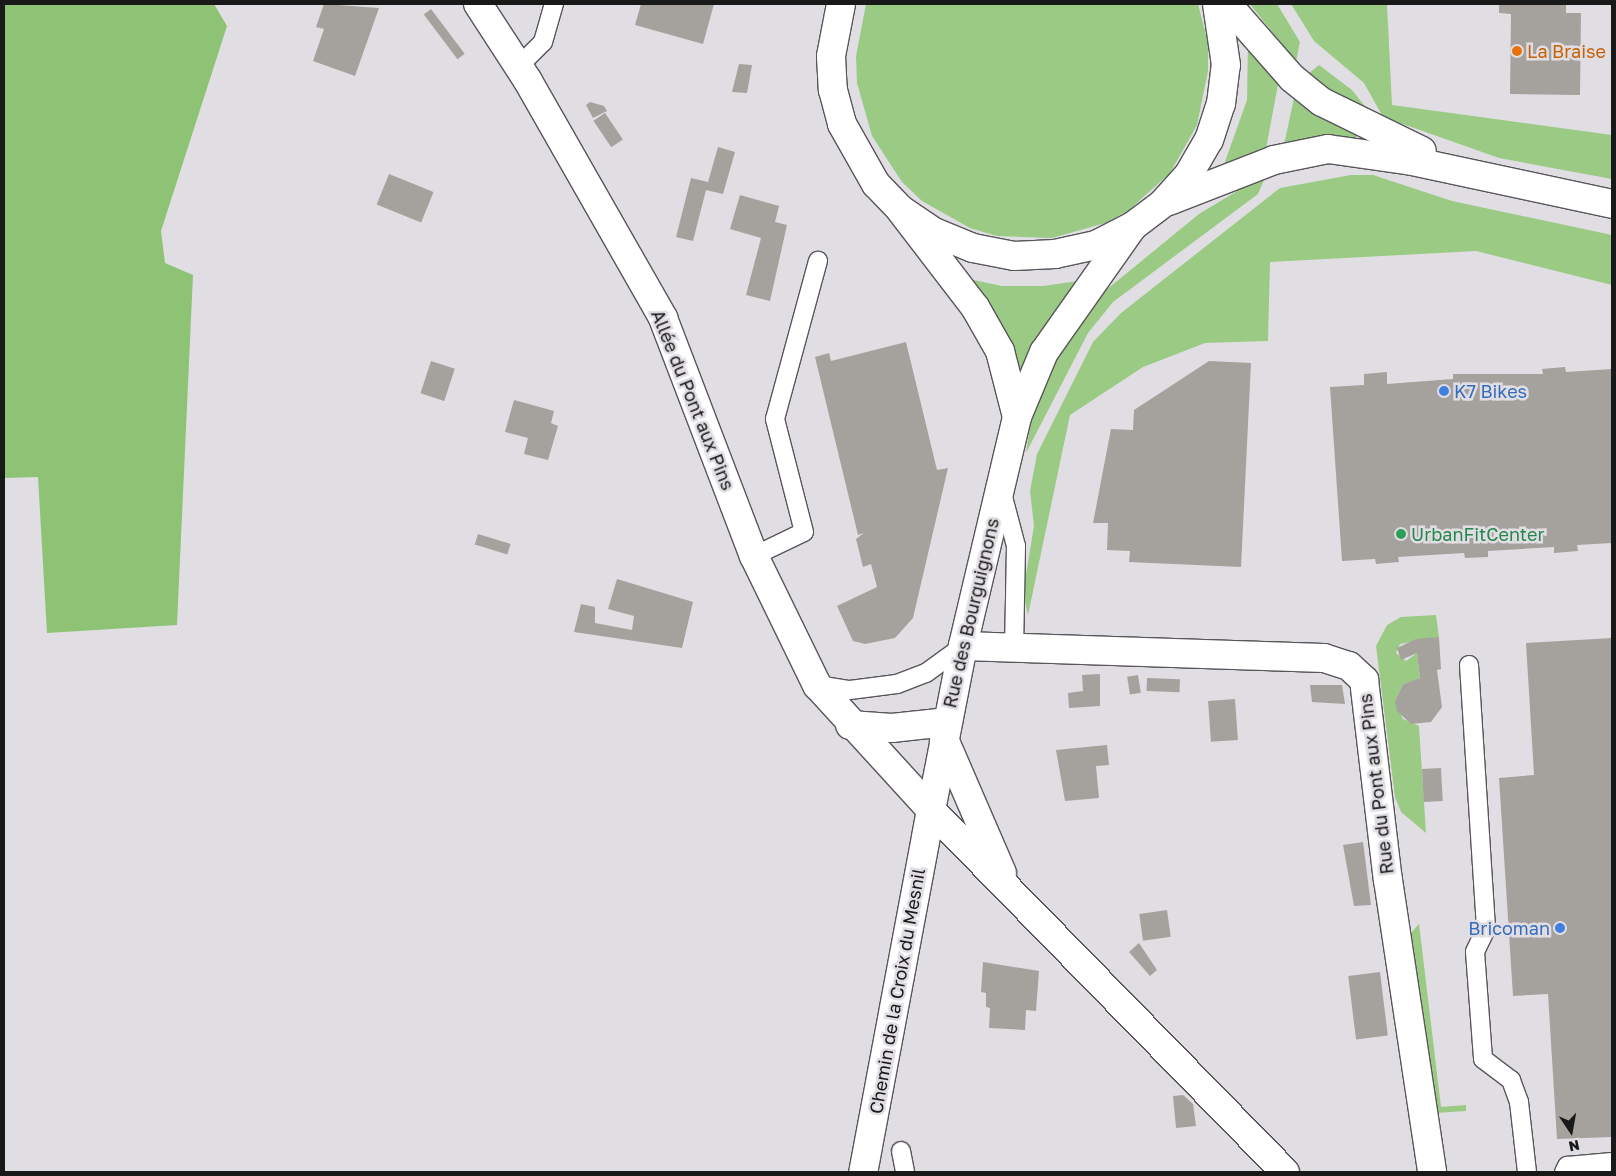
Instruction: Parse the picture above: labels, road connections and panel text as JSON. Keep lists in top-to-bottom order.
{
  "streets": {
    "street": [
      "Allée du Pont aux Pins",
      "Rue des Bourguignons",
      "Rue du Pont aux Pins",
      "Chemin de la Croix du Mesnil"
    ]
  },
  "crossings": [
    ["Allée du Pont aux Pins", "Rue des Bourguignons"],
    ["Allée du Pont aux Pins", "Chemin de la Croix du Mesnil"],
    ["Rue des Bourguignons", "Rue du Pont aux Pins"],
    ["Rue des Bourguignons", "Chemin de la Croix du Mesnil"]
  ],
  "places": [
    "La Braise",
    "K7 Bikes",
    "UrbanFitCenter",
    "Bricoman"
  ],
  "north": "bottom"
}
